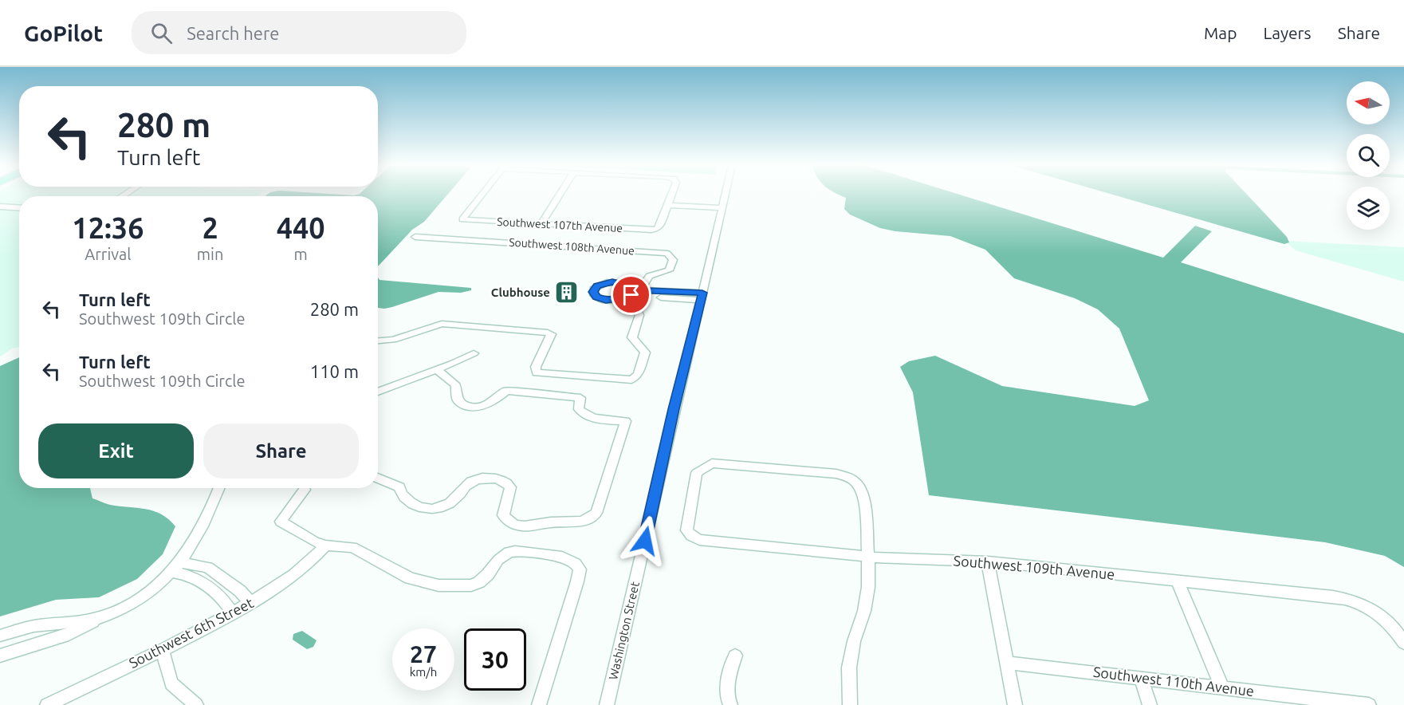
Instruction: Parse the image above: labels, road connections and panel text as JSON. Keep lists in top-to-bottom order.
{
  "streets": {
    "street": [
      "Southwest 107th Avenue",
      "Southwest 108th Avenue",
      "Southwest 109th Avenue",
      "Washington Street",
      "Southwest 6th Street",
      "Southwest 110th Avenue"
    ]
  },
  "places": {
    "building": ["Clubhouse"]
  },
  "north": "left",
  "page": {
    "header": "GoPilot",
    "search": "Search here",
    "nav": ["Map", "Layers", "Share"],
    "turn": ["280 m", "Turn left"],
    "eta": [
      "12:36",
      "Arrival",
      "2",
      "min",
      "440",
      "m"
    ],
    "list": [
      {
        "name": "Turn left",
        "note": "Southwest 109th Circle",
        "value": "280 m"
      },
      {
        "name": "Turn left",
        "note": "Southwest 109th Circle",
        "value": "110 m"
      }
    ],
    "buttons": ["Exit", "Share"],
    "speed": "27 km/h",
    "limit": "30"
  }
}
